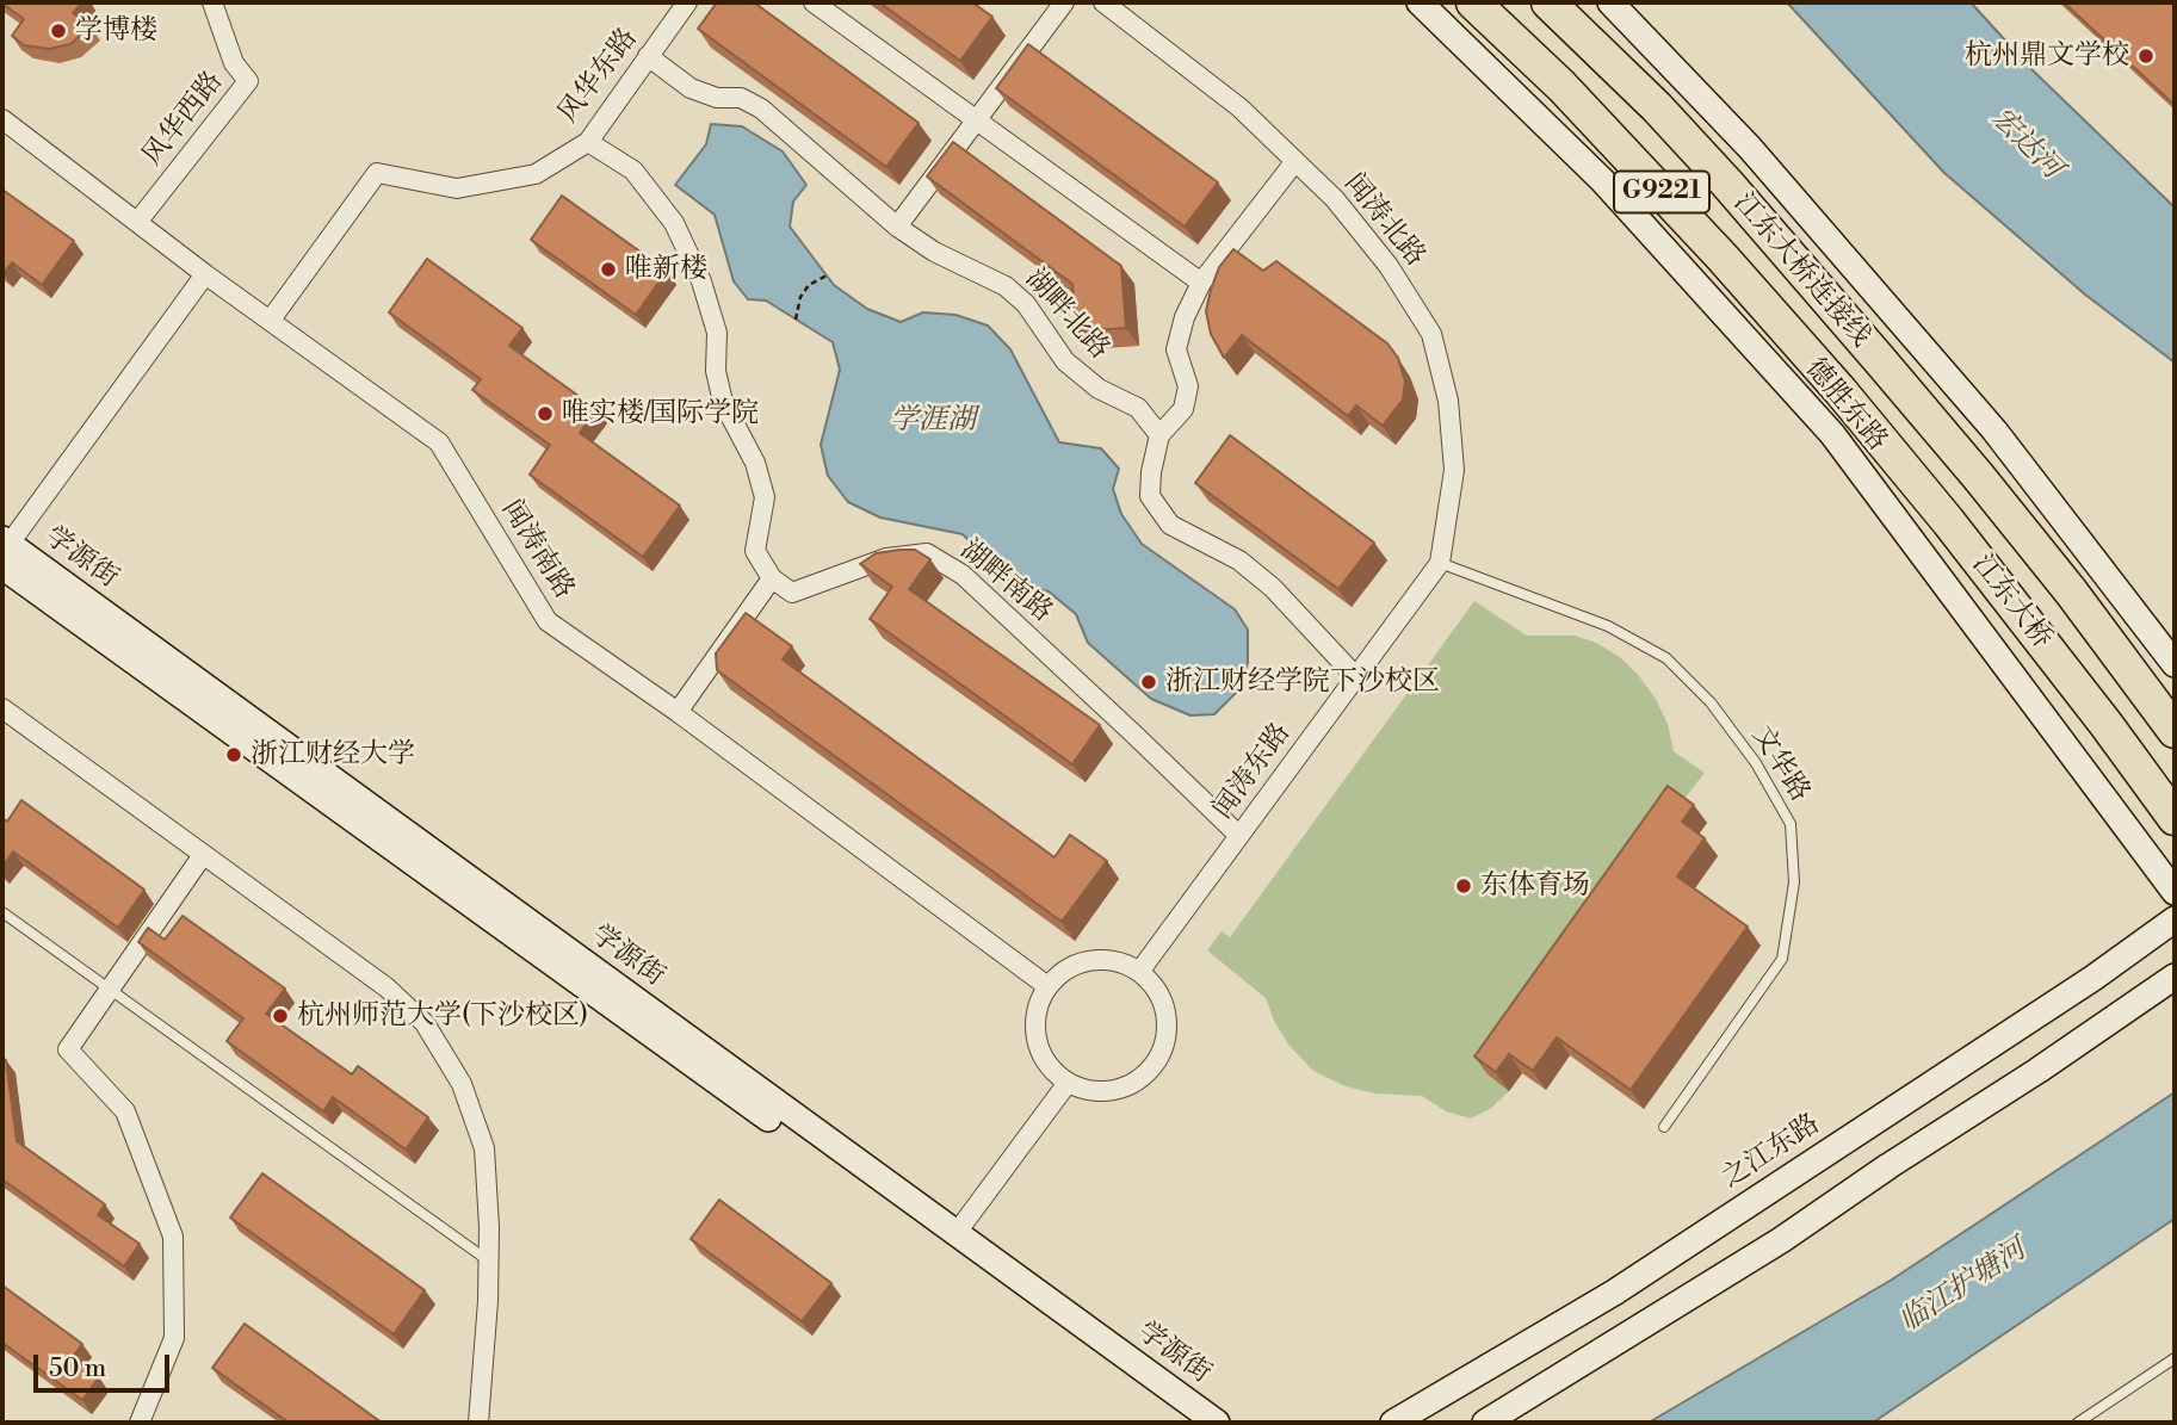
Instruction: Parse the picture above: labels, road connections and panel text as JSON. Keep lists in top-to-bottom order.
{
  "streets": {
    "highway": ["G9221", "江东大桥连接线", "江东大桥"],
    "main road": ["德胜东路", "学源街", "之江东路"],
    "street": [
      "风华东路",
      "风华西路",
      "闻涛北路",
      "湖畔北路",
      "闻涛南路",
      "湖畔南路",
      "闻涛东路"
    ],
    "lane": ["文华路"]
  },
  "crossings": [
    ["风华东路", "湖畔北路"],
    ["风华东路", "闻涛南路"],
    ["风华西路", "闻涛南路"],
    ["闻涛北路", "文华路"],
    ["闻涛北路", "闻涛东路"],
    ["江东大桥连接线", "江东大桥"],
    ["闻涛南路", "闻涛东路"],
    ["湖畔南路", "闻涛东路"],
    ["文华路", "闻涛东路"]
  ],
  "water": ["宏达河", "学涯湖", "临江护塘河"],
  "places": [
    "学博楼",
    "杭州鼎文学校",
    "唯新楼",
    "唯实楼/国际学院",
    "浙江财经学院下沙校区",
    "浙江财经大学",
    "东体育场",
    "杭州师范大学(下沙校区)"
  ],
  "scale_bar": "50 m"
}
